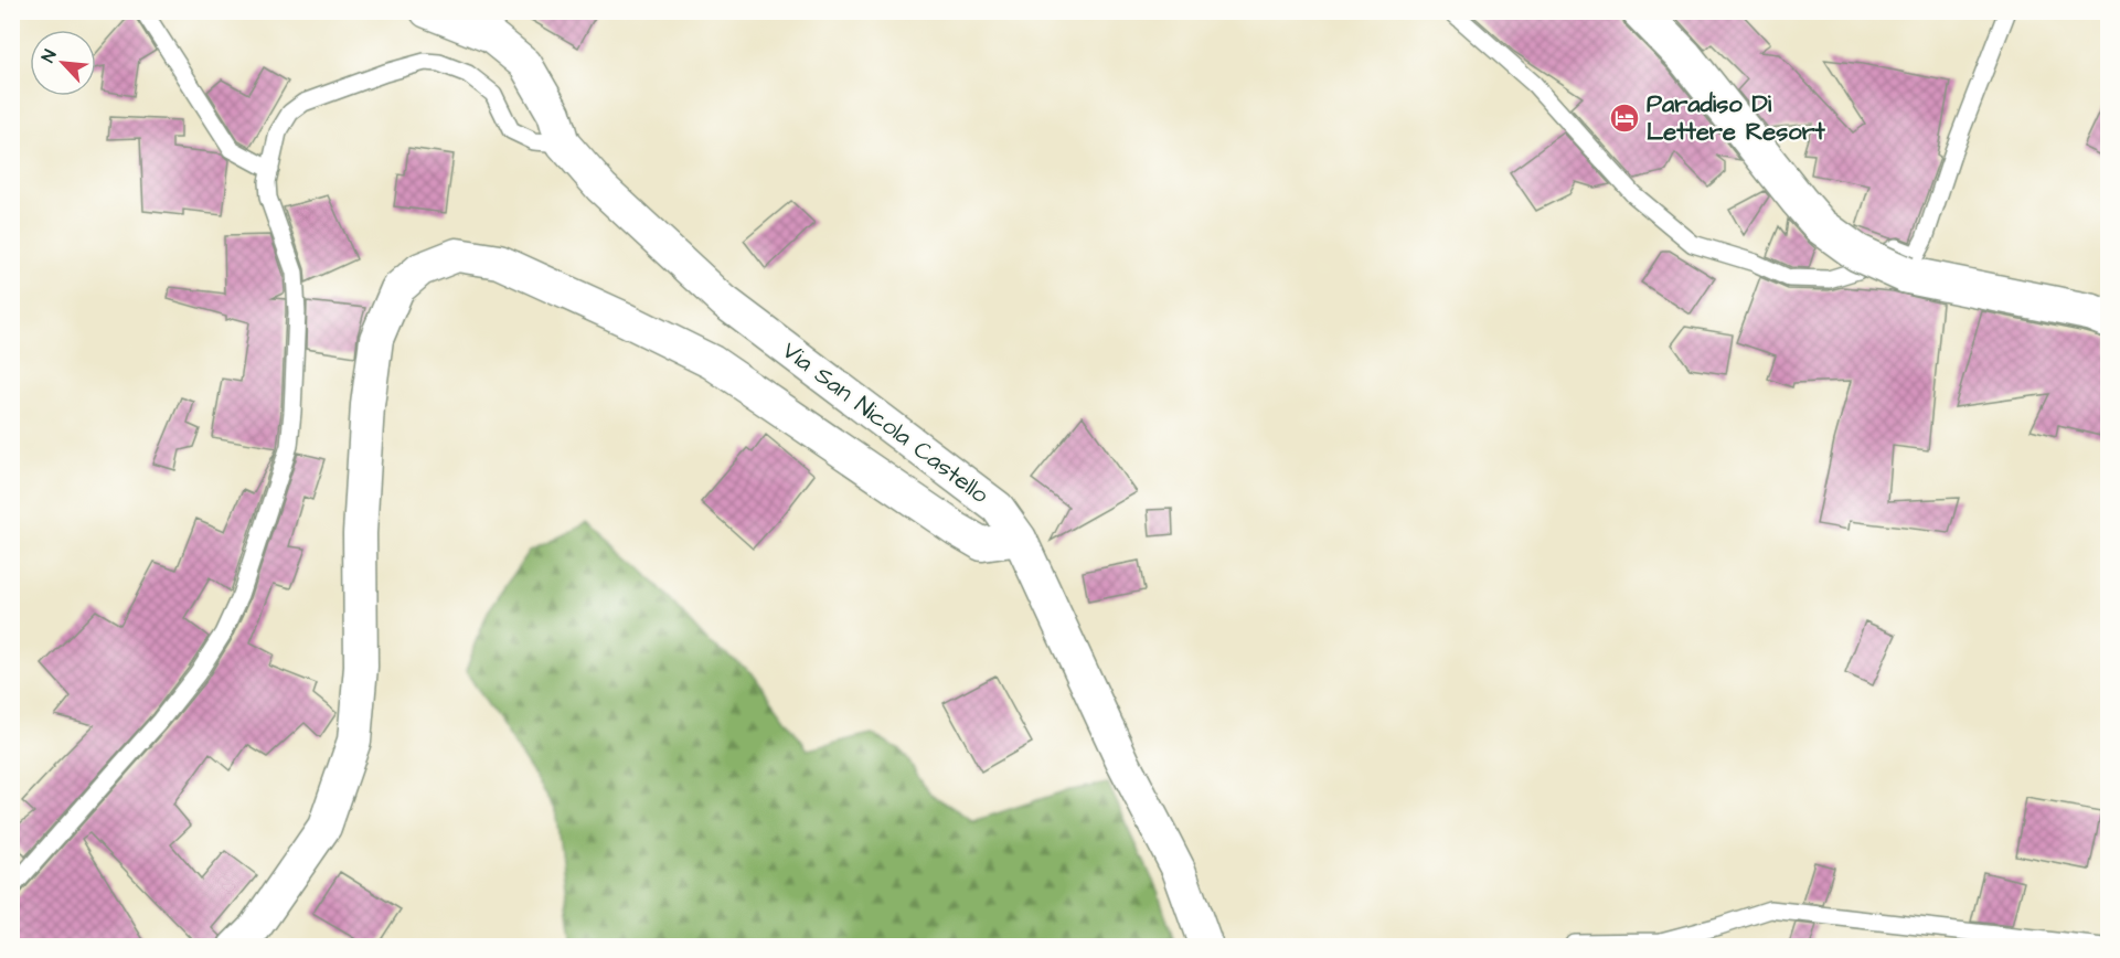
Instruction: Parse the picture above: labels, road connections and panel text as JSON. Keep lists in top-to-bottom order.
{
  "streets": {
    "street": ["Via San Nicola Castello"]
  },
  "places": {
    "hotel": ["Paradiso Di Lettere Resort"]
  },
  "north": "top left"
}
